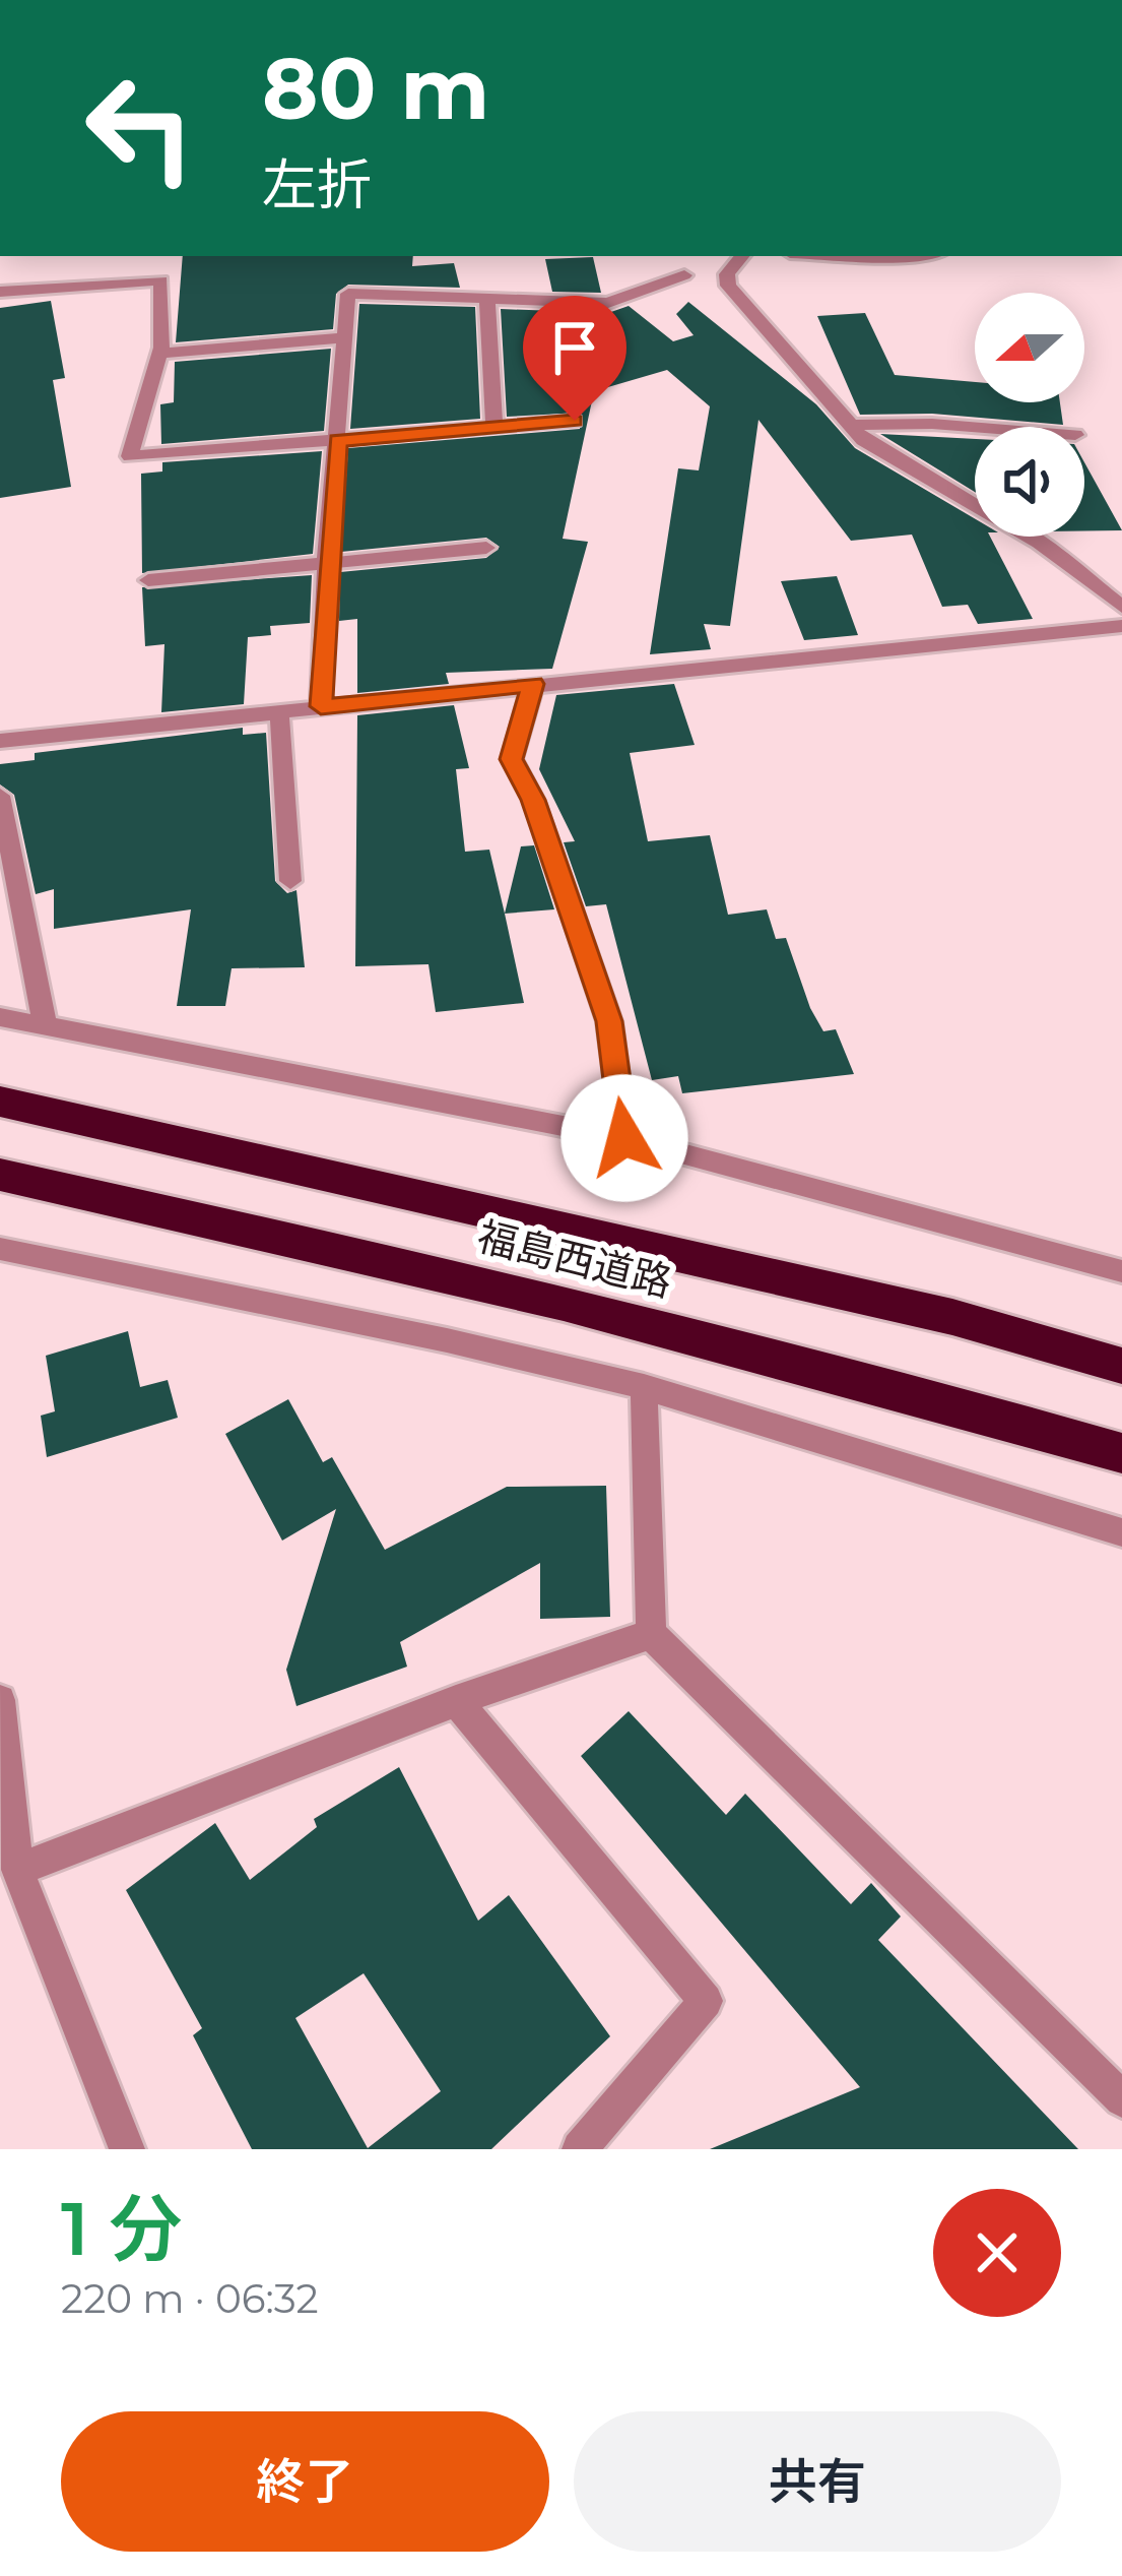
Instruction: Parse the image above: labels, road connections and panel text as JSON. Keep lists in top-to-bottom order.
{
  "streets": {
    "highway": ["福島西道路"]
  },
  "north": "left",
  "page": {
    "turn": ["80 m", "左折"],
    "heading": ["1 分", "220 m · 06:32"],
    "buttons": ["終了", "共有"]
  }
}
